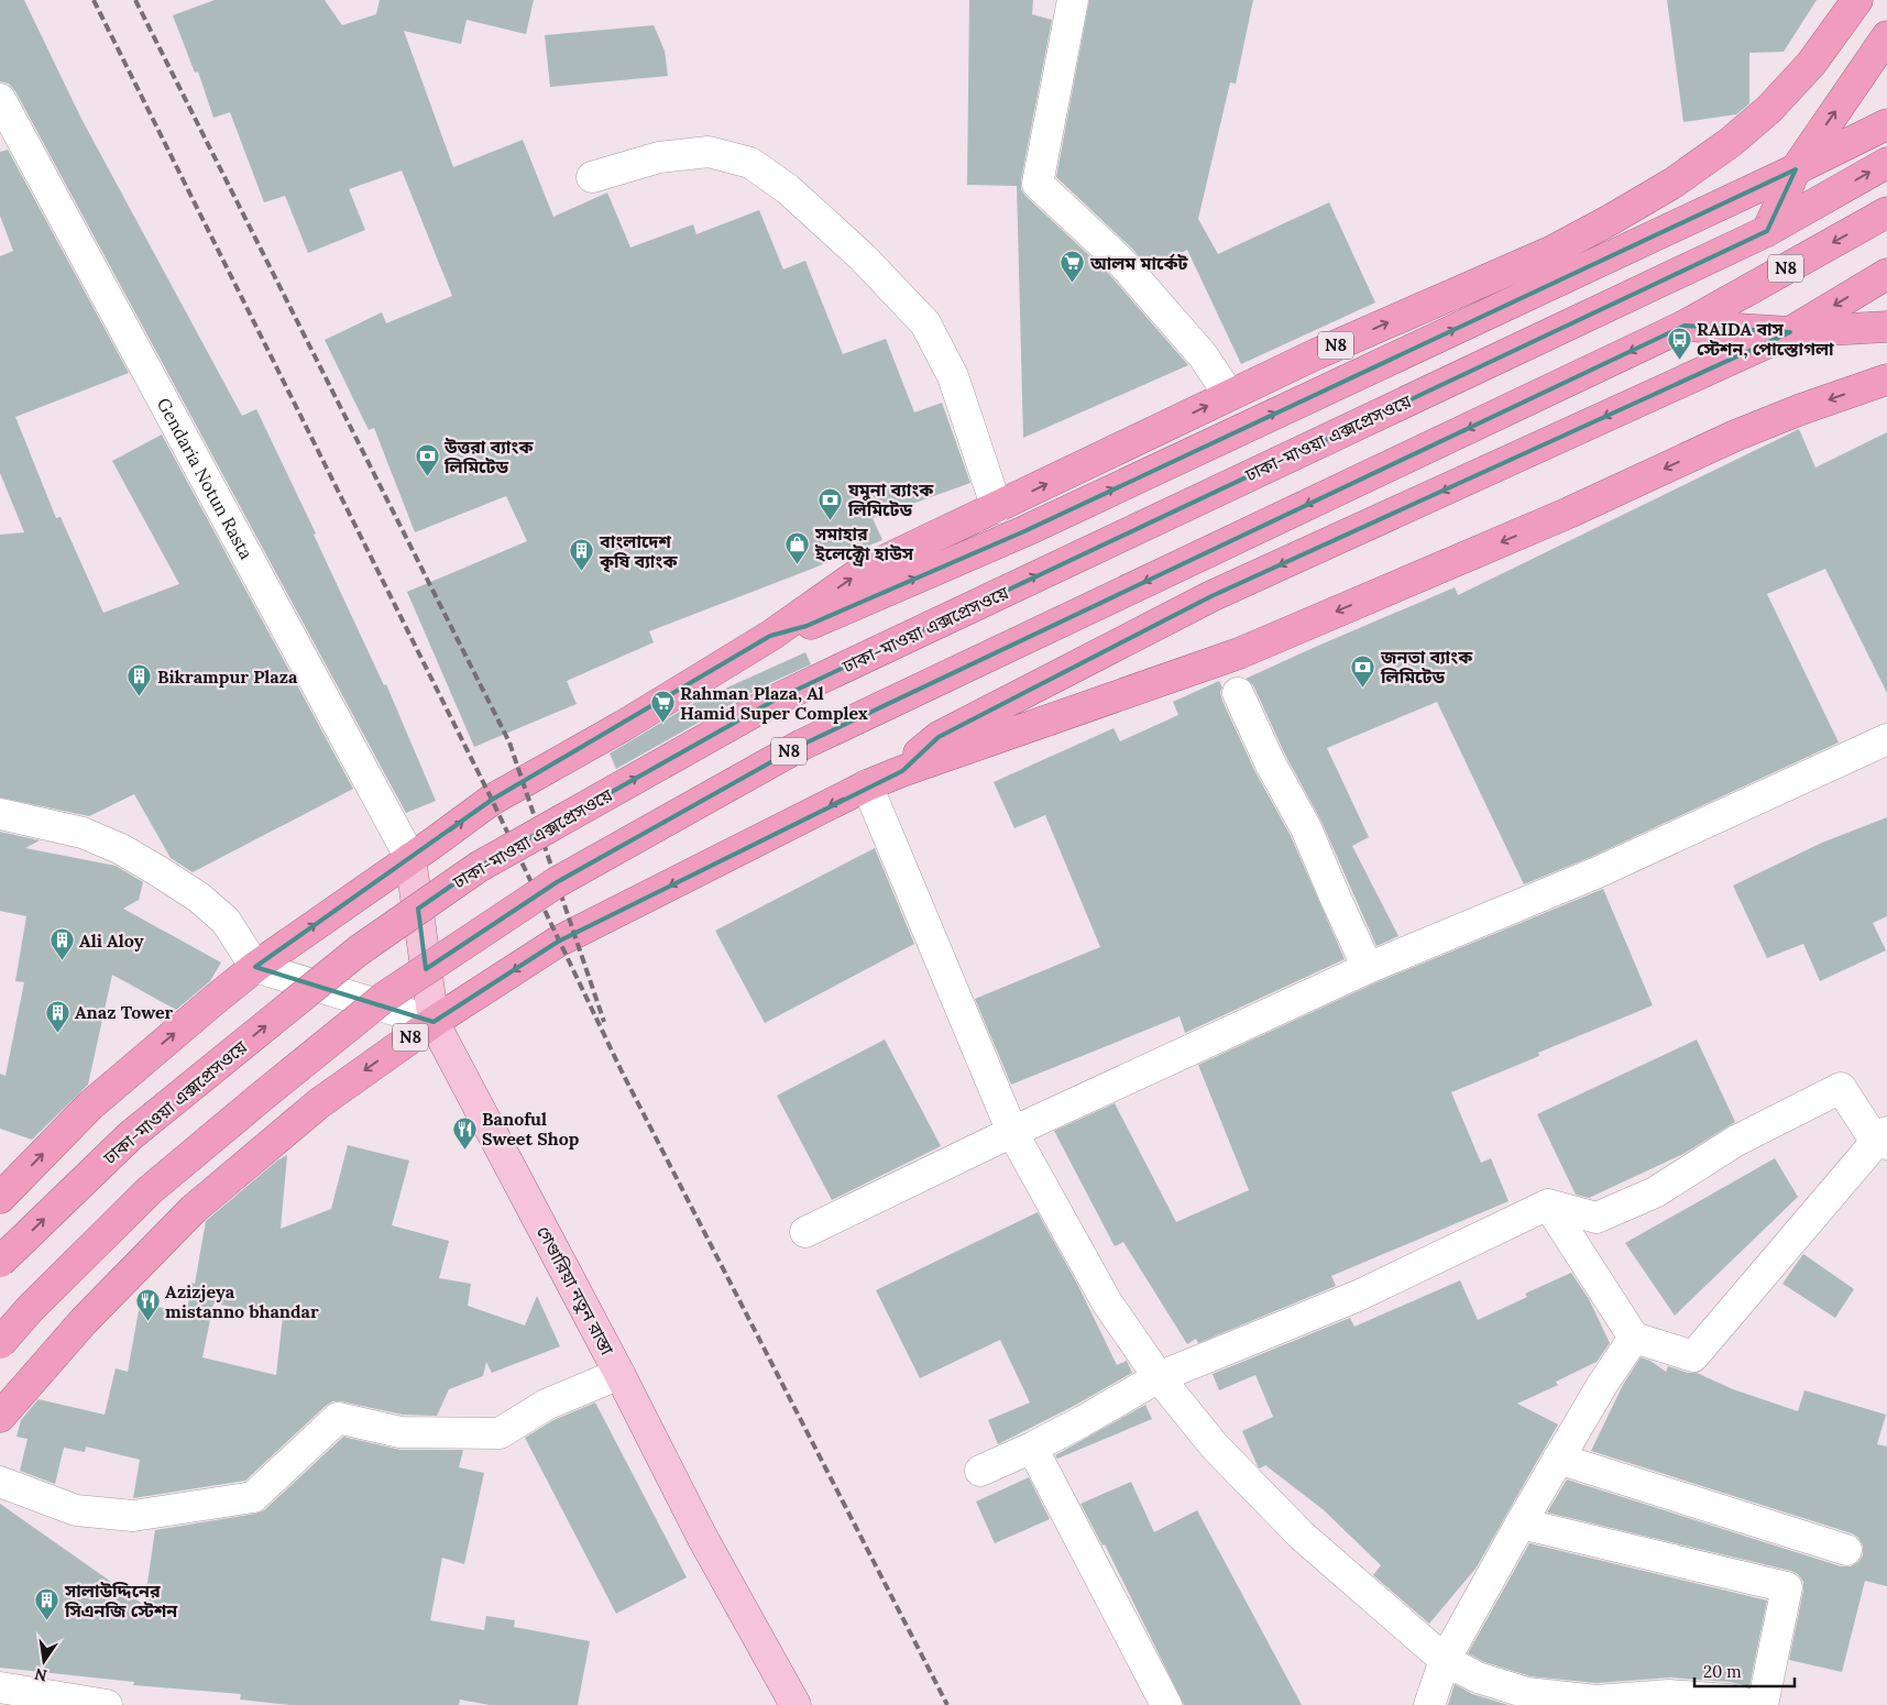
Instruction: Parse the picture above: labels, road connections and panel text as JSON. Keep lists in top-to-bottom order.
{
  "streets": {
    "highway": ["N8", "ঢাকা-মাওয়া এক্সপ্রেসওয়ে"],
    "main road": ["গেণ্ডারিয়া নতুন রাস্তা"],
    "street": ["Gendaria Notun Rasta"]
  },
  "crossings": [
    ["N8", "ঢাকা-মাওয়া এক্সপ্রেসওয়ে"],
    ["N8", "Gendaria Notun Rasta"],
    ["N8", "গেণ্ডারিয়া নতুন রাস্তা"],
    ["Gendaria Notun Rasta", "গেণ্ডারিয়া নতুন রাস্তা"]
  ],
  "places": {
    "supermarket": ["আলম মার্কেট", "Rahman Plaza, Al Hamid Super Complex"],
    "bus stop": ["RAIDA বাস স্টেশন, পোস্তোগলা"],
    "bank": ["উত্তরা ব্যাংক লিমিটেড", "যমুনা ব্যাংক লিমিটেড", "জনতা ব্যাংক লিমিটেড"],
    "shop": ["সমাহার ইলেক্ট্রো হাউস"],
    "building": [
      "বাংলাদেশ কৃষি ব্যাংক",
      "Bikrampur Plaza",
      "Ali Aloy",
      "Anaz Tower",
      "সালাউদ্দিনের সিএনজি স্টেশন"
    ],
    "restaurant": ["Banoful Sweet Shop", "Azizjeya mistanno bhandar"]
  },
  "scale_bar": "20 m",
  "north": "bottom"
}
